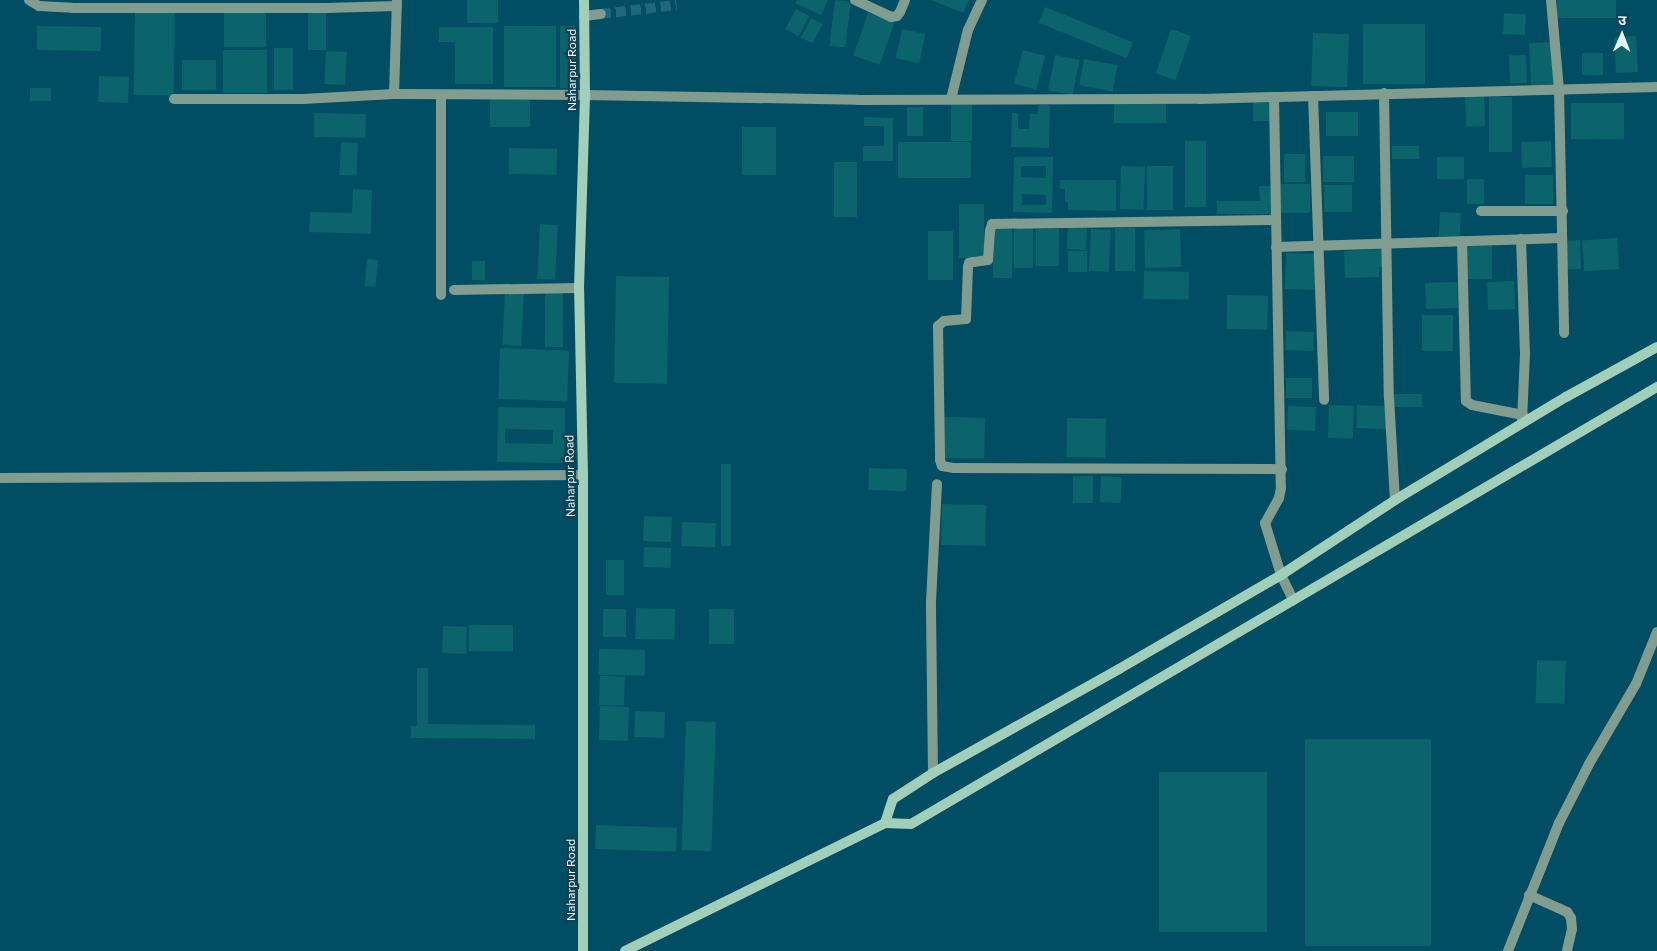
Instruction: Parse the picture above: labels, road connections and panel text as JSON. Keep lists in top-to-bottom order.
{
  "streets": {
    "street": ["Naharpur Road"]
  },
  "north": "top"
}
